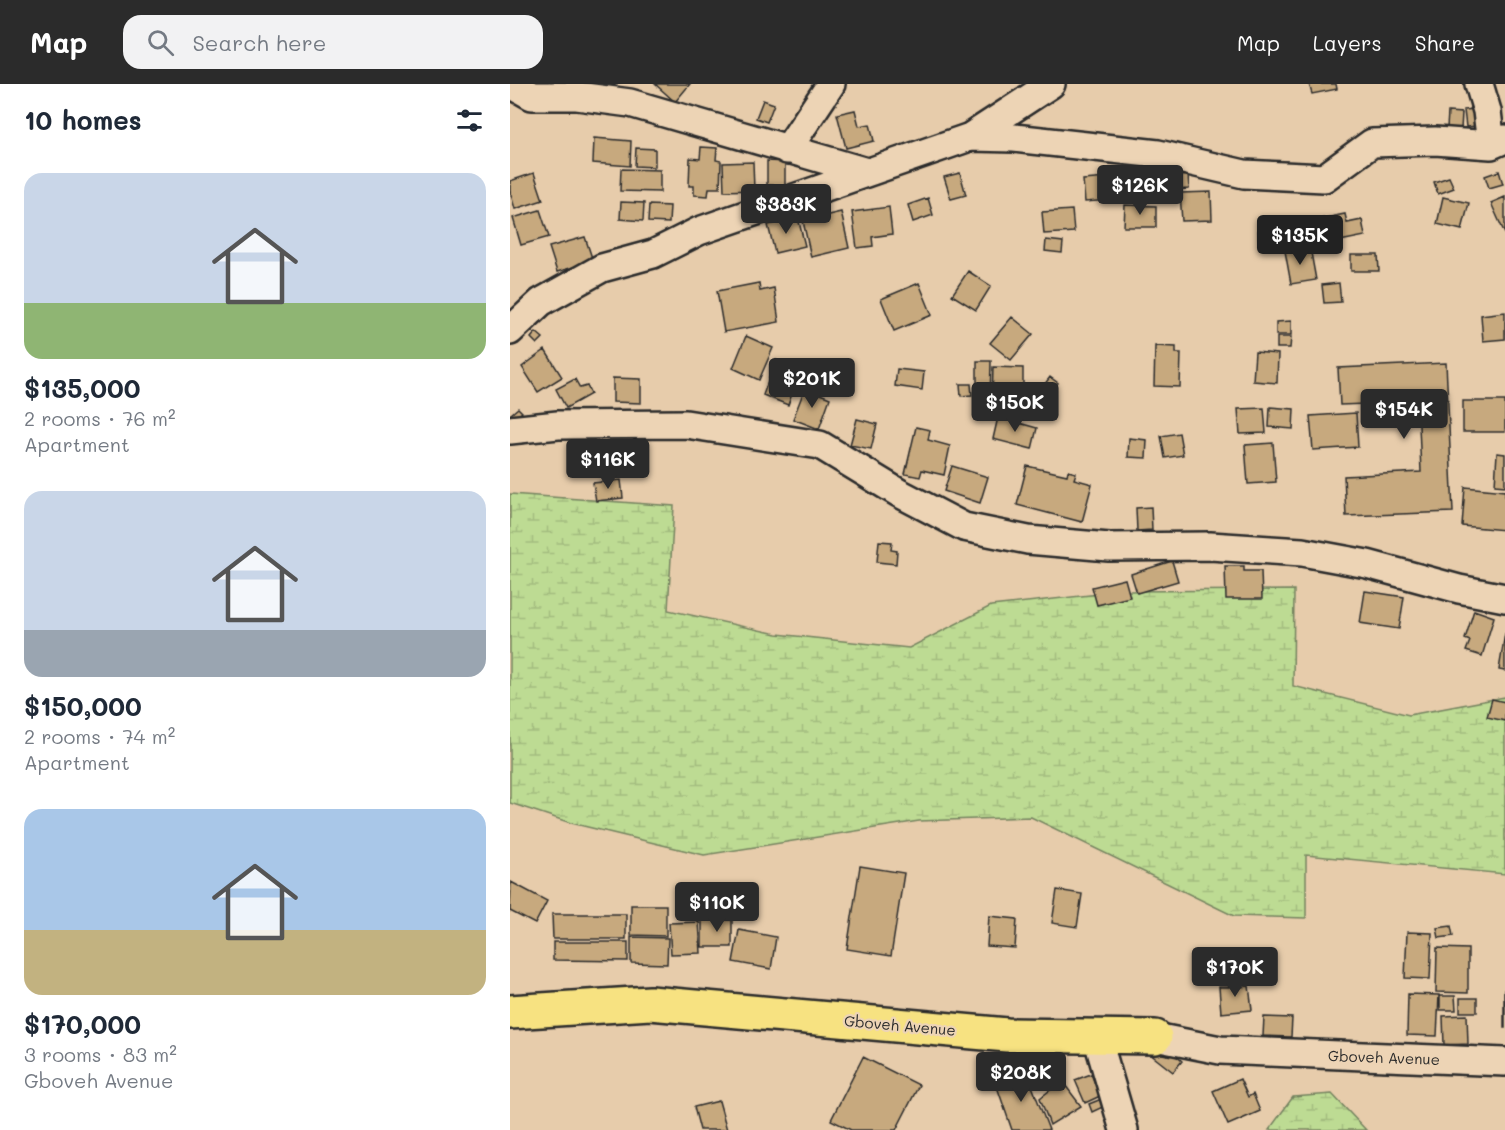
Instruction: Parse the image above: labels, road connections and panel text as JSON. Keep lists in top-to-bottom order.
{
  "streets": {
    "main road": ["Gboveh Avenue"]
  },
  "page": {
    "header": "Map",
    "search": "Search here",
    "nav": ["Map", "Layers", "Share"],
    "heading": "10 homes",
    "list": [
      {
        "name": "$135,000",
        "note": "2 rooms · 76 m² · Apartment"
      },
      {
        "name": "$150,000",
        "note": "2 rooms · 74 m² · Apartment"
      },
      {
        "name": "$170,000",
        "note": "3 rooms · 83 m² · Gboveh Avenue"
      }
    ],
    "price": [
      "$126K",
      "$383K",
      "$135K",
      "$201K",
      "$150K",
      "$154K",
      "$116K",
      "$110K",
      "$170K",
      "$208K"
    ]
  }
}
